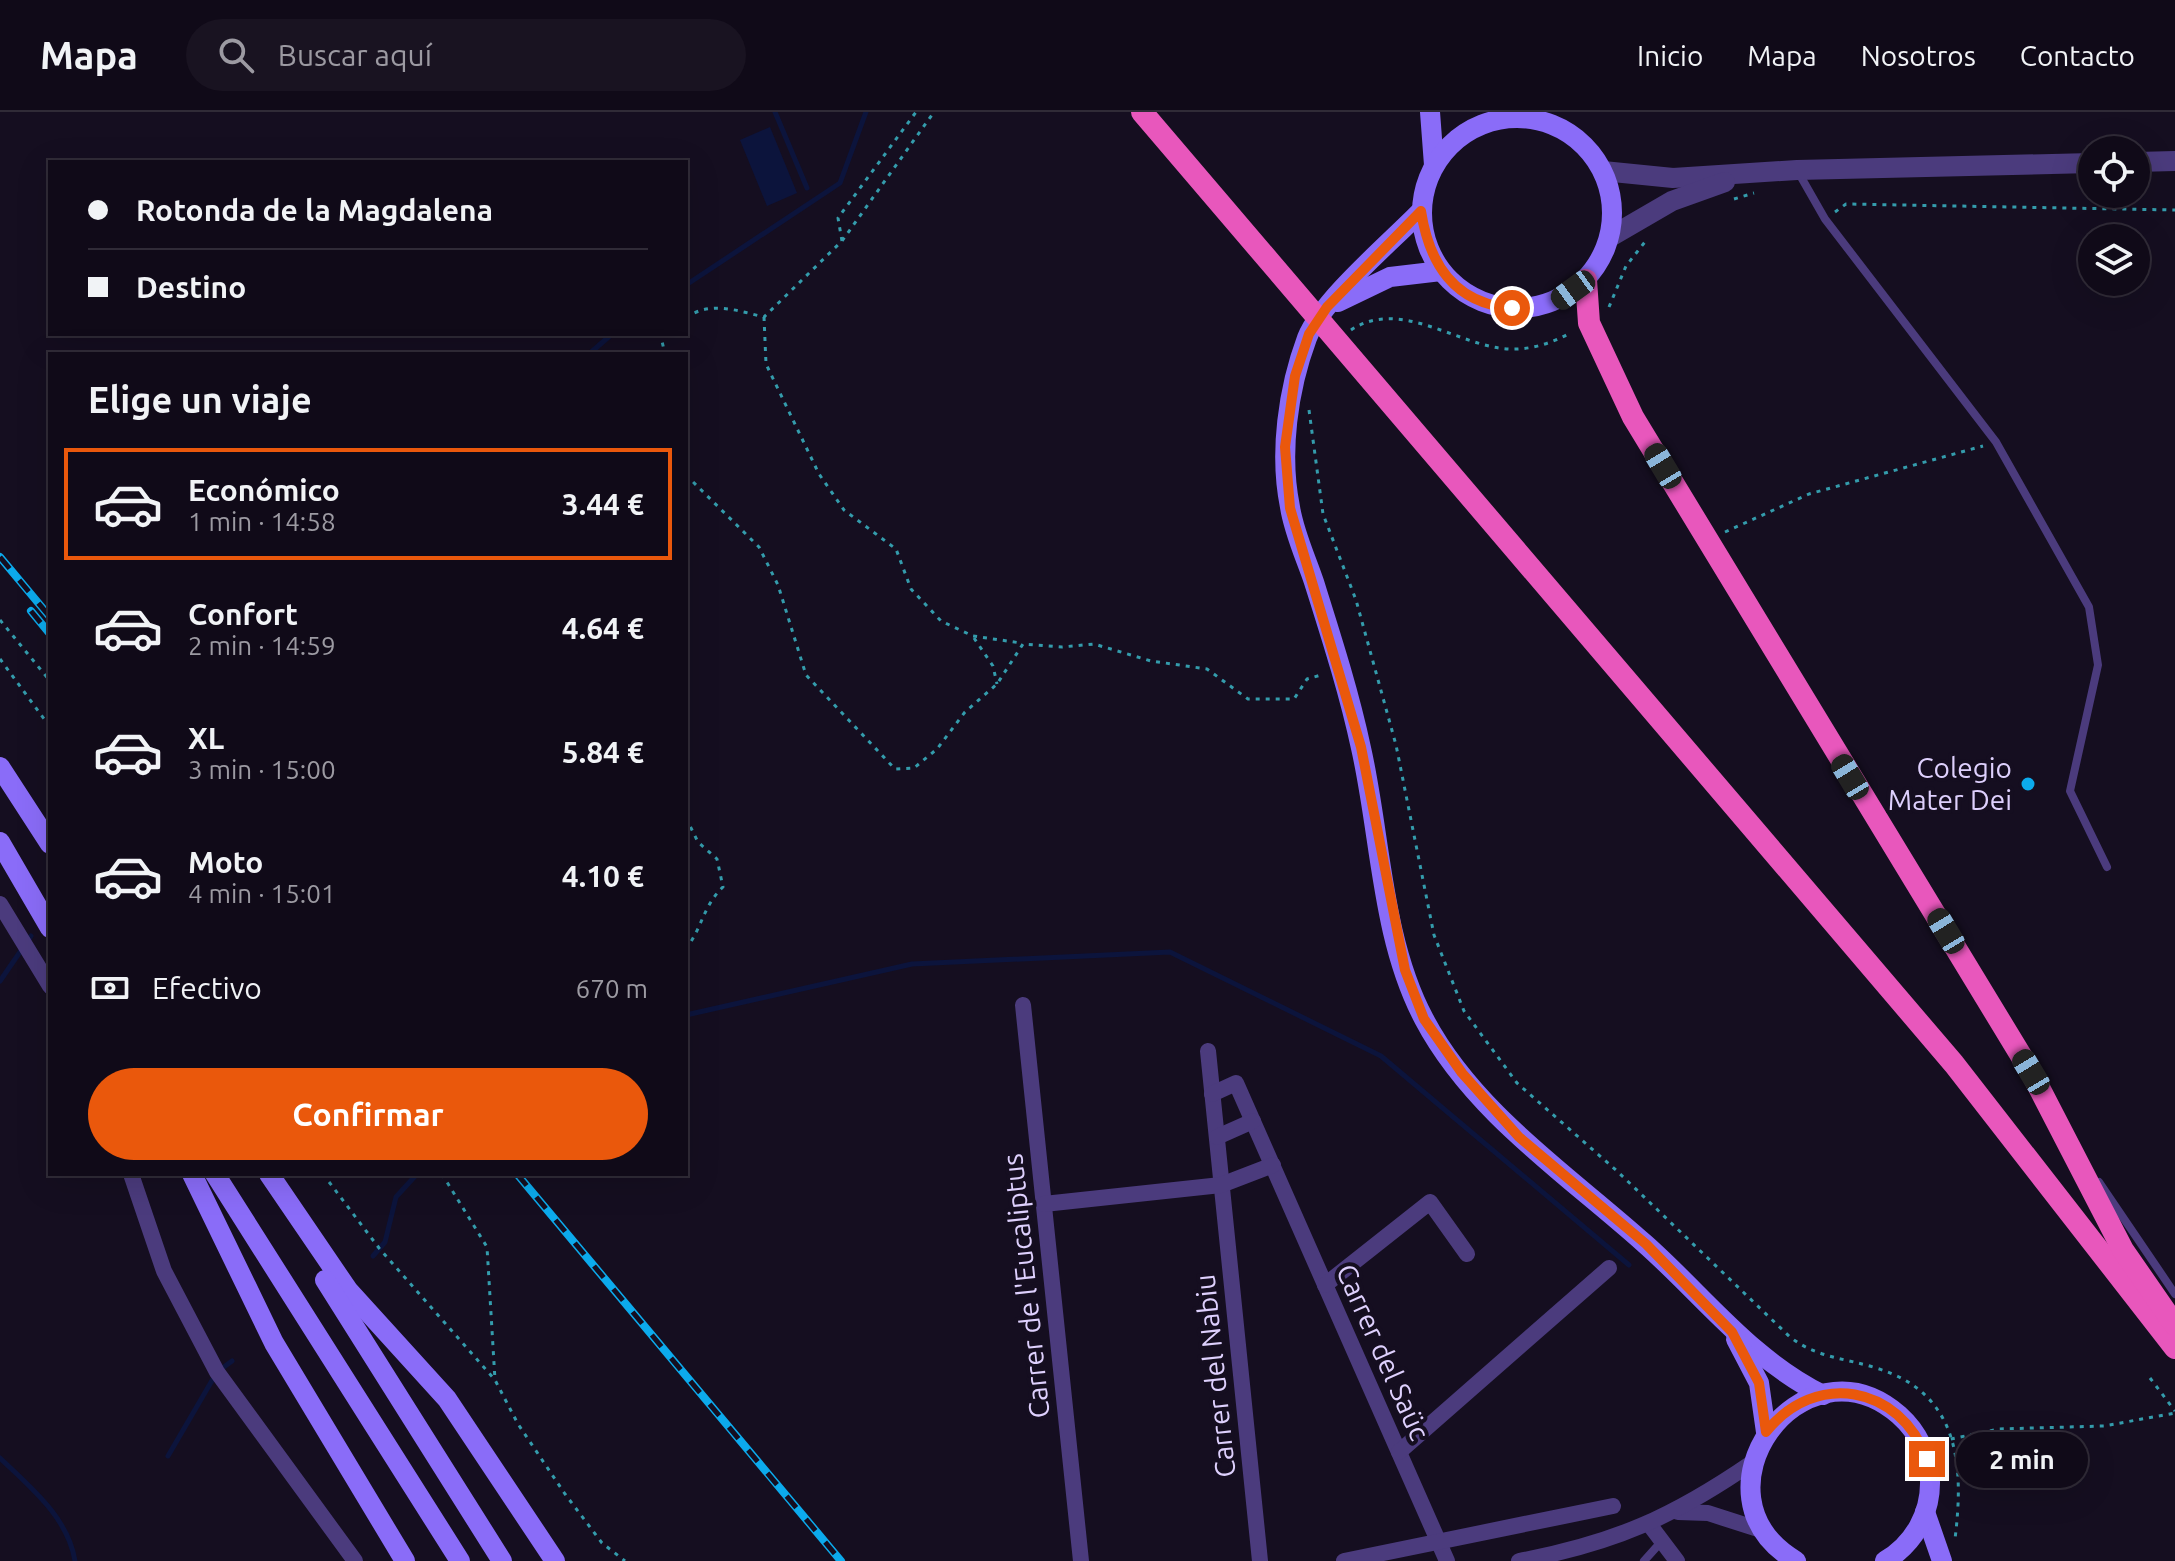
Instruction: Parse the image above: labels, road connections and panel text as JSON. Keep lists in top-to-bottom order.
{
  "streets": {
    "street": ["Carrer de l'Eucaliptus", "Carrer del Saüc", "Carrer del Nabiu"]
  },
  "crossings": [
    ["Carrer del Saüc", "Carrer del Nabiu"]
  ],
  "places": ["Colegio Mater Dei"],
  "page": {
    "header": "Mapa",
    "search": "Buscar aquí",
    "nav": [
      "Inicio",
      "Mapa",
      "Nosotros",
      "Contacto"
    ],
    "banner": ["Rotonda de la Magdalena", "Destino"],
    "heading": "Elige un viaje",
    "list": [
      {
        "name": "Económico",
        "note": "1 min · 14:58",
        "value": "3.44 €"
      },
      {
        "name": "Confort",
        "note": "2 min · 14:59",
        "value": "4.64 €"
      },
      {
        "name": "XL",
        "note": "3 min · 15:00",
        "value": "5.84 €"
      },
      {
        "name": "Moto",
        "note": "4 min · 15:01",
        "value": "4.10 €"
      }
    ],
    "pay": ["Efectivo", "670 m"],
    "buttons": "Confirmar",
    "bubble": "2 min"
  }
}
